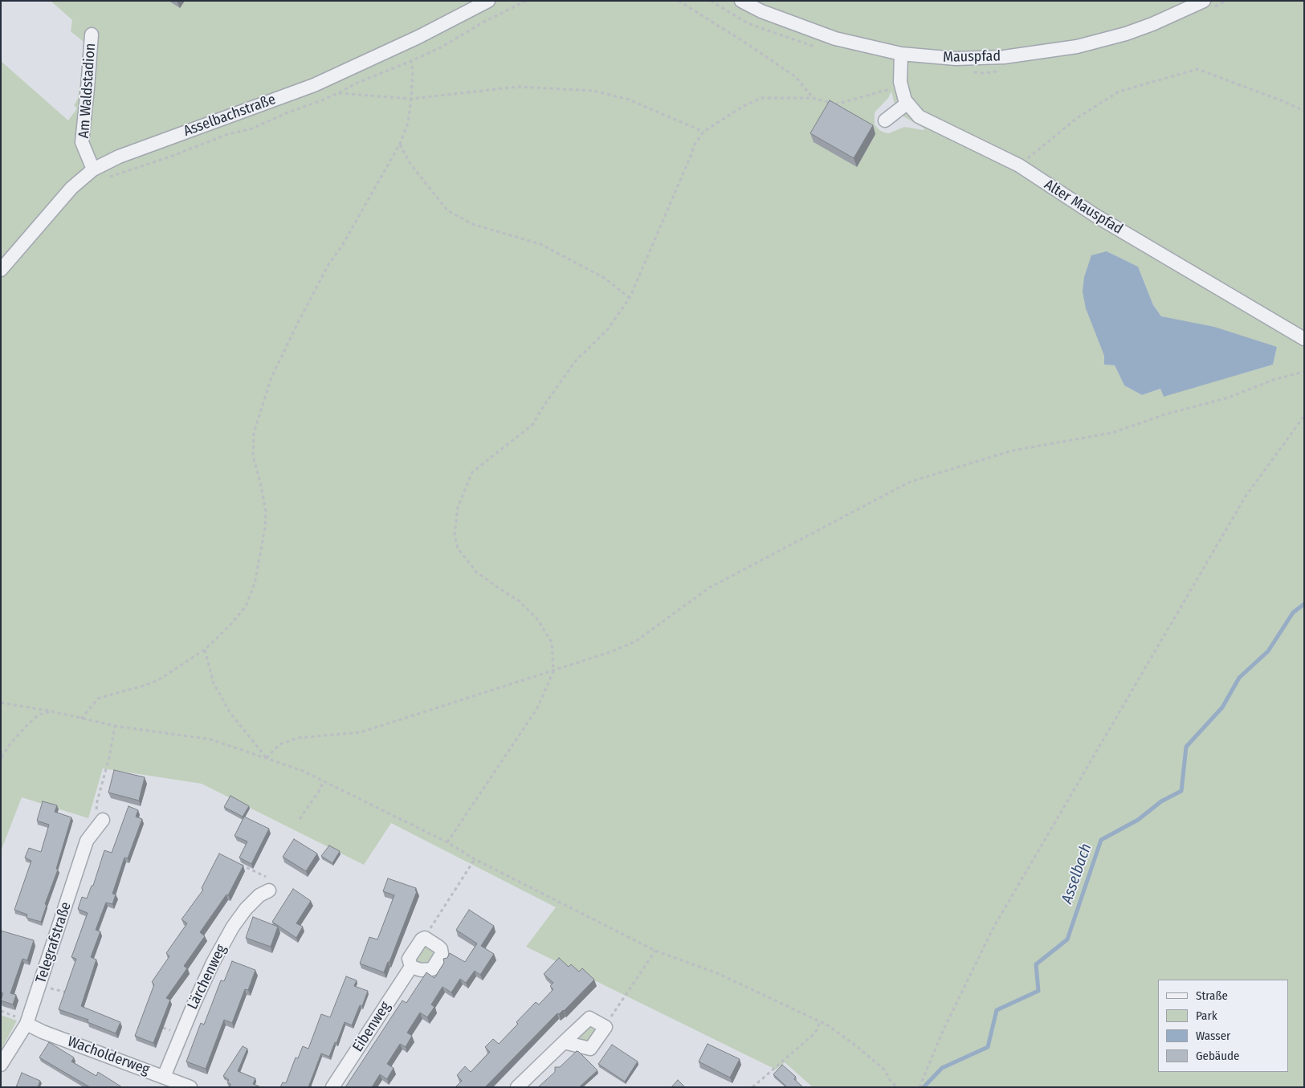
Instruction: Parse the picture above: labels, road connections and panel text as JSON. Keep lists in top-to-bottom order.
{
  "streets": {
    "street": [
      "Mauspfad",
      "Am Waldstadion",
      "Asselbachstraße",
      "Alter Mauspfad",
      "Telegrafstraße",
      "Lärchenweg",
      "Eibenweg",
      "Wacholderweg"
    ]
  },
  "crossings": [
    ["Mauspfad", "Alter Mauspfad"],
    ["Am Waldstadion", "Asselbachstraße"],
    ["Telegrafstraße", "Wacholderweg"],
    ["Lärchenweg", "Wacholderweg"]
  ],
  "water": ["Asselbach"],
  "legend": [
    "Straße",
    "Park",
    "Wasser",
    "Gebäude"
  ]
}
